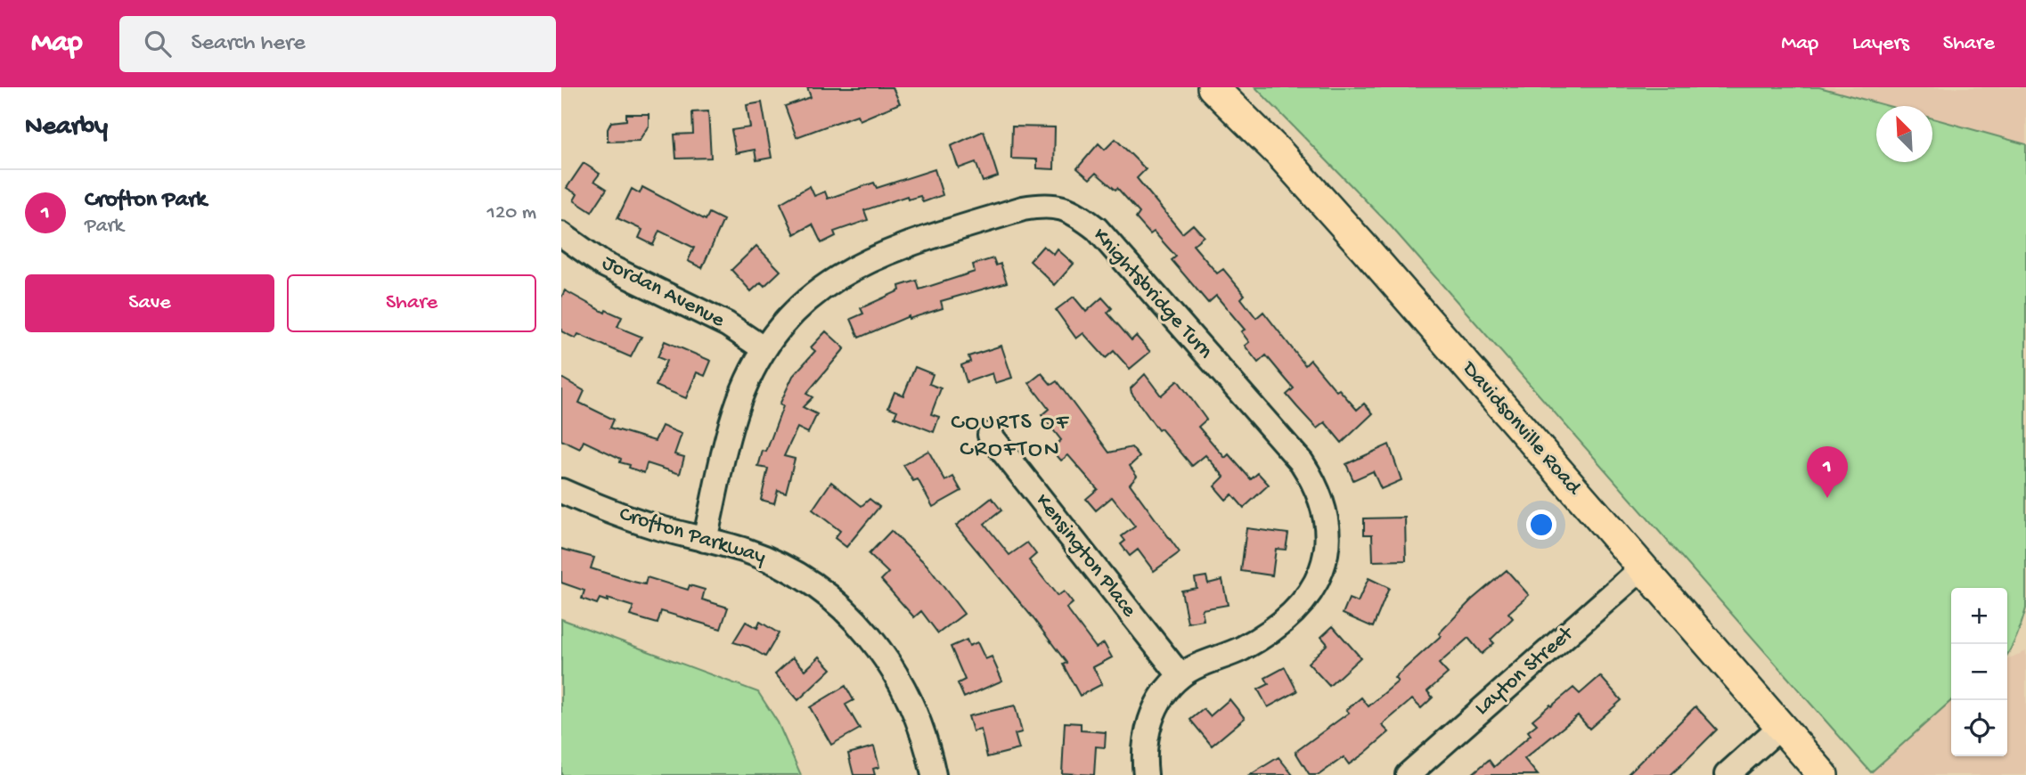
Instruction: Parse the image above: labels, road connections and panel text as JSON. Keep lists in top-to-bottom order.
{
  "streets": {
    "main road": ["Davidsonville Road"],
    "street": [
      "Jordan Avenue",
      "Knightsbridge Turn",
      "Crofton Parkway",
      "Kensington Place",
      "Layton Street"
    ]
  },
  "crossings": [
    ["Jordan Avenue", "Knightsbridge Turn"],
    ["Knightsbridge Turn", "Crofton Parkway"],
    ["Knightsbridge Turn", "Kensington Place"],
    ["Davidsonville Road", "Layton Street"]
  ],
  "districts": ["COURTS OF CROFTON"],
  "north": "top left",
  "page": {
    "header": "Map",
    "search": "Search here",
    "nav": ["Map", "Layers", "Share"],
    "heading": "Nearby",
    "list": [
      {
        "mark": "1",
        "name": "Crofton Park",
        "note": "Park",
        "value": "120 m"
      }
    ],
    "buttons": ["Save", "Share"],
    "pins": "1",
    "map_buttons": ["+", "−"]
  }
}
